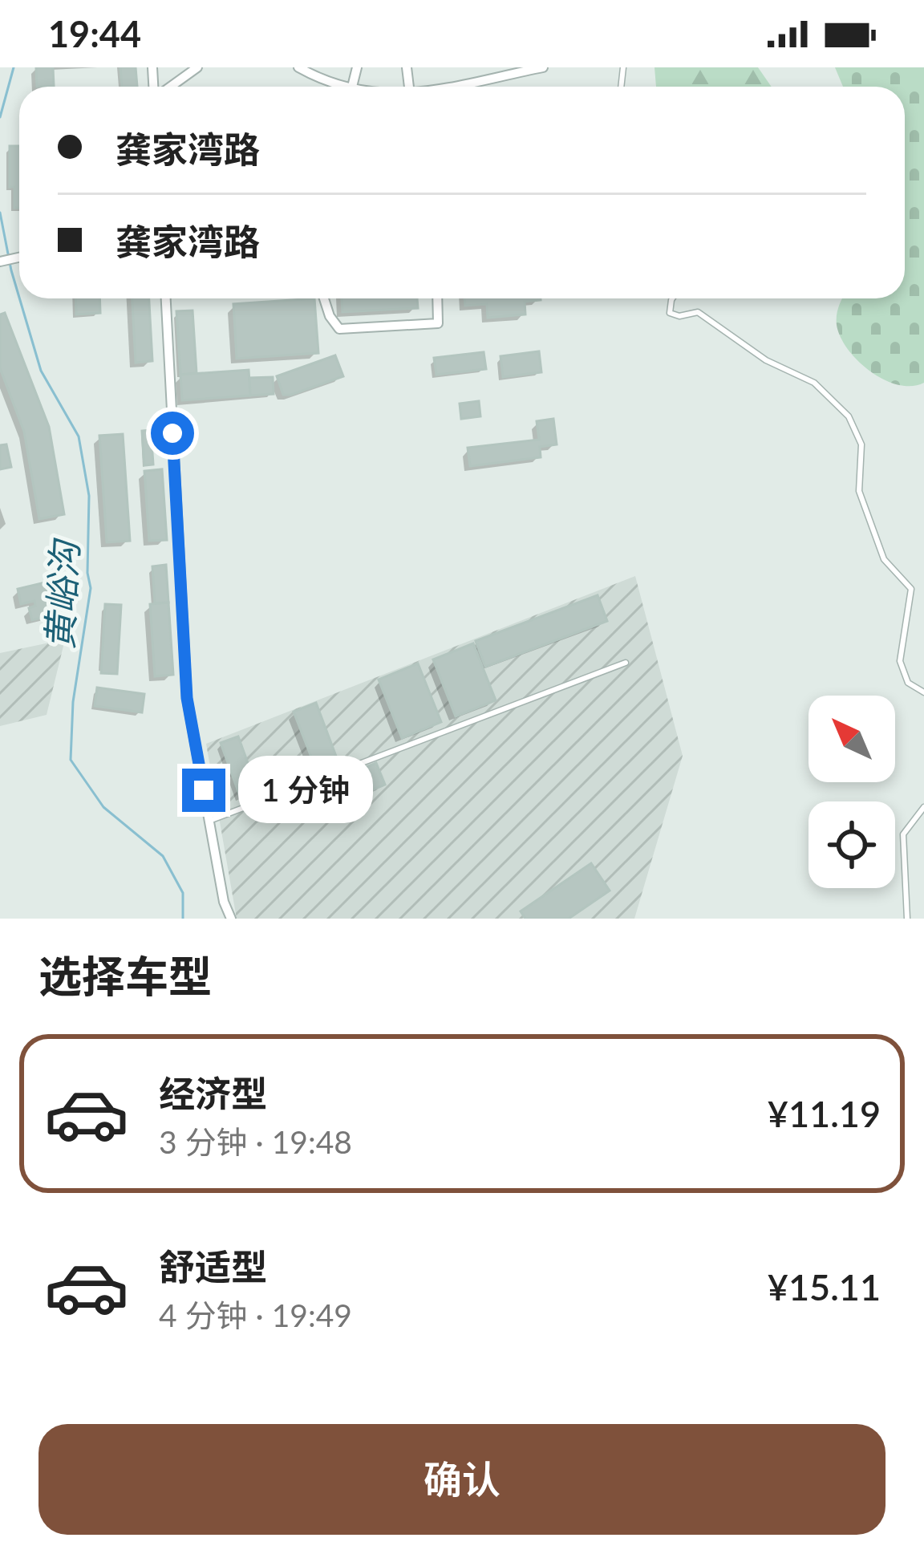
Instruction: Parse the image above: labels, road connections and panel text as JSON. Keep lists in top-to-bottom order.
{
  "water": ["黄峪沟"],
  "north": "top left",
  "page": {
    "status": "19:44",
    "banner": ["龚家湾路", "龚家湾路"],
    "bubble": "1 分钟",
    "heading": "选择车型",
    "list": [
      {
        "name": "经济型",
        "note": "3 分钟 · 19:48",
        "value": "¥11.19"
      },
      {
        "name": "舒适型",
        "note": "4 分钟 · 19:49",
        "value": "¥15.11"
      }
    ],
    "buttons": "确认"
  }
}
